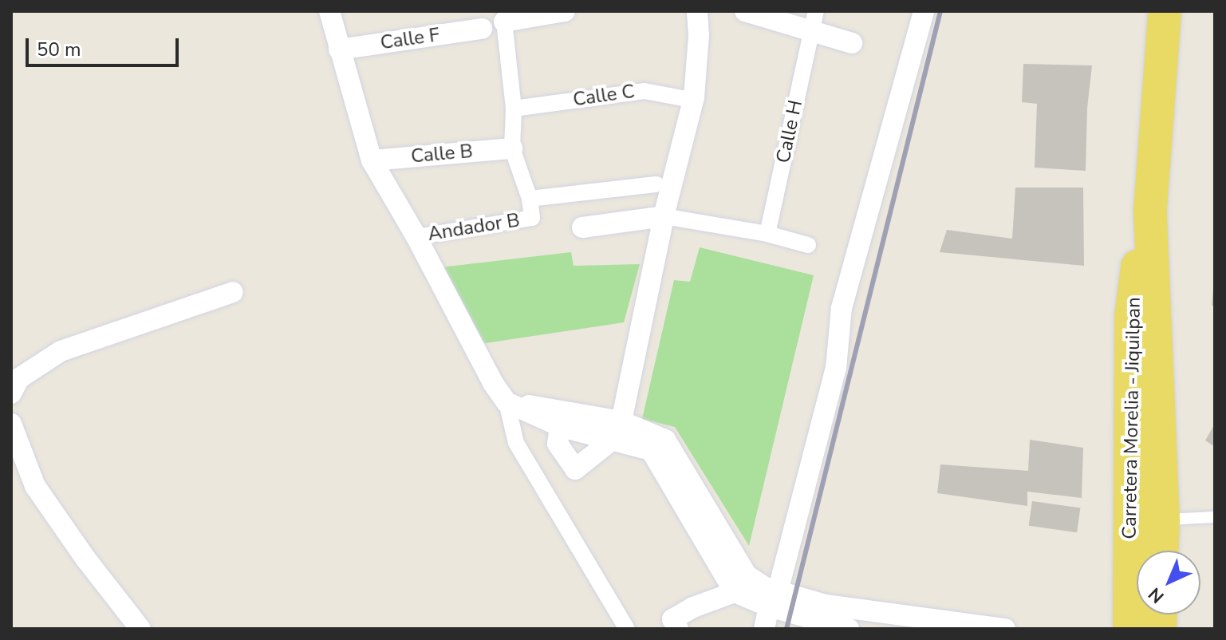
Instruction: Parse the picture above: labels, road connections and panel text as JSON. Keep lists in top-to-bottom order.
{
  "streets": {
    "main road": ["Carretera Morelia - Jiquilpan"],
    "street": [
      "Calle F",
      "Calle C",
      "Calle H",
      "Calle B",
      "Andador B"
    ]
  },
  "scale_bar": "50 m",
  "north": "bottom left"
}
